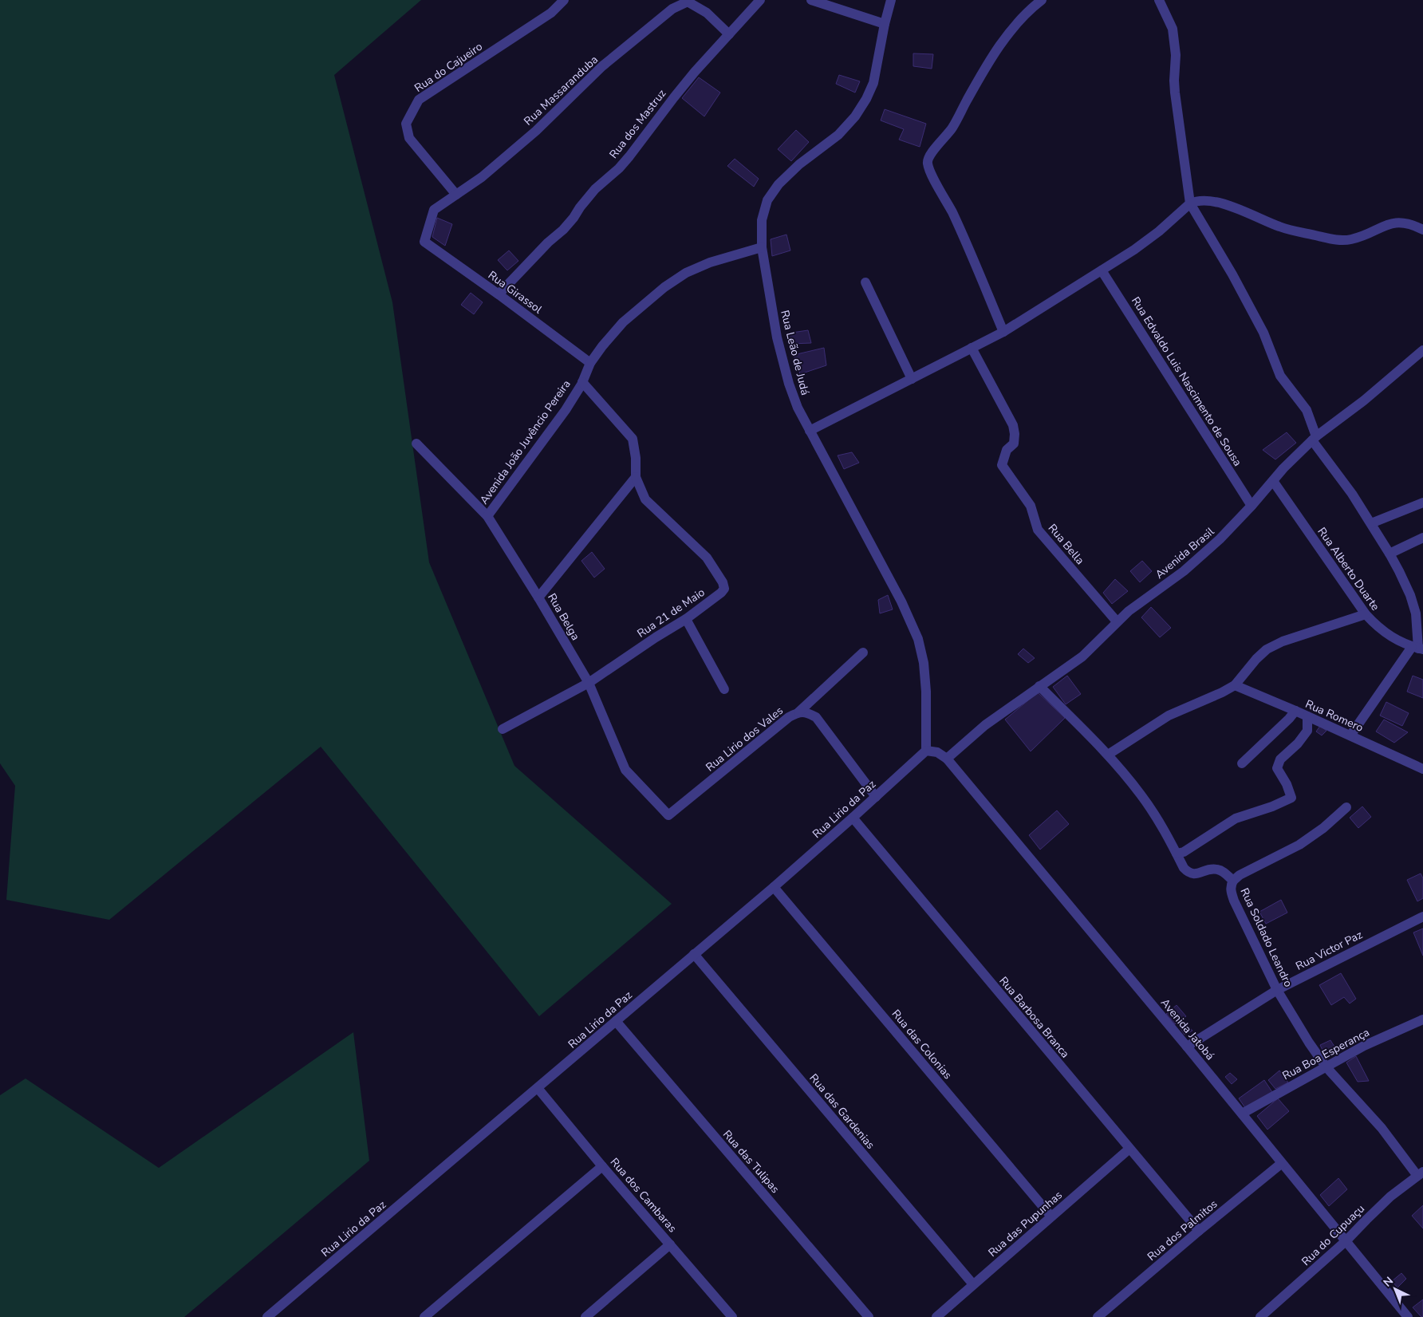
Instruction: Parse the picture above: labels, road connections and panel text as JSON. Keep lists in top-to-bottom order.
{
  "streets": {
    "street": [
      "Rua do Cajueiro",
      "Rua Massaranduba",
      "Rua dos Mastruz",
      "Rua Girassol",
      "Rua Leão de Judá",
      "Rua Edvaldo Luis Nascimento de Sousa",
      "Avenida João Juvêncio Pereira",
      "Rua Bella",
      "Avenida Brasil",
      "Rua Alberto Duarte",
      "Rua 21 de Maio",
      "Rua Belga",
      "Rua Romero",
      "Rua Lirio dos Vales",
      "Rua Lirio da Paz",
      "Rua Soldado Leandro",
      "Rua Victor Paz",
      "Rua Barbosa Branca",
      "Avenida Jatobá",
      "Rua das Colonias",
      "Rua Boa Esperança",
      "Rua das Gardenias",
      "Rua das Tulipas",
      "Rua dos Cambaras",
      "Rua das Pupunhas",
      "Rua dos Palmitos",
      "Rua do Cupuaçu"
    ]
  },
  "crossings": [
    ["Rua do Cajueiro", "Rua Massaranduba"],
    ["Rua Massaranduba", "Rua dos Mastruz"],
    ["Rua Massaranduba", "Rua Girassol"],
    ["Rua dos Mastruz", "Rua Girassol"],
    ["Rua Girassol", "Avenida João Juvêncio Pereira"],
    ["Rua Leão de Judá", "Avenida João Juvêncio Pereira"],
    ["Rua Leão de Judá", "Rua Lirio da Paz"],
    ["Rua Edvaldo Luis Nascimento de Sousa", "Avenida Brasil"],
    ["Avenida João Juvêncio Pereira", "Rua 21 de Maio"],
    ["Avenida João Juvêncio Pereira", "Rua Belga"],
    ["Rua Bella", "Avenida Brasil"],
    ["Avenida Brasil", "Rua Alberto Duarte"],
    ["Avenida Brasil", "Rua Soldado Leandro"],
    ["Avenida Brasil", "Avenida Jatobá"],
    ["Rua 21 de Maio", "Rua Belga"],
    ["Rua Belga", "Rua Lirio dos Vales"],
    ["Rua Lirio dos Vales", "Rua Lirio da Paz"],
    ["Rua Lirio da Paz", "Rua Barbosa Branca"],
    ["Rua Lirio da Paz", "Rua das Colonias"],
    ["Rua Lirio da Paz", "Rua das Gardenias"],
    ["Rua Lirio da Paz", "Rua das Tulipas"],
    ["Rua Lirio da Paz", "Rua dos Cambaras"],
    ["Rua Soldado Leandro", "Rua Victor Paz"],
    ["Rua Soldado Leandro", "Rua Boa Esperança"],
    ["Rua Soldado Leandro", "Rua do Cupuaçu"],
    ["Rua Victor Paz", "Avenida Jatobá"],
    ["Rua Barbosa Branca", "Rua das Pupunhas"],
    ["Rua Barbosa Branca", "Rua dos Palmitos"],
    ["Avenida Jatobá", "Rua Boa Esperança"],
    ["Avenida Jatobá", "Rua dos Palmitos"],
    ["Avenida Jatobá", "Rua do Cupuaçu"],
    ["Rua das Colonias", "Rua das Pupunhas"],
    ["Rua das Gardenias", "Rua das Pupunhas"]
  ],
  "north": "top left"
}
